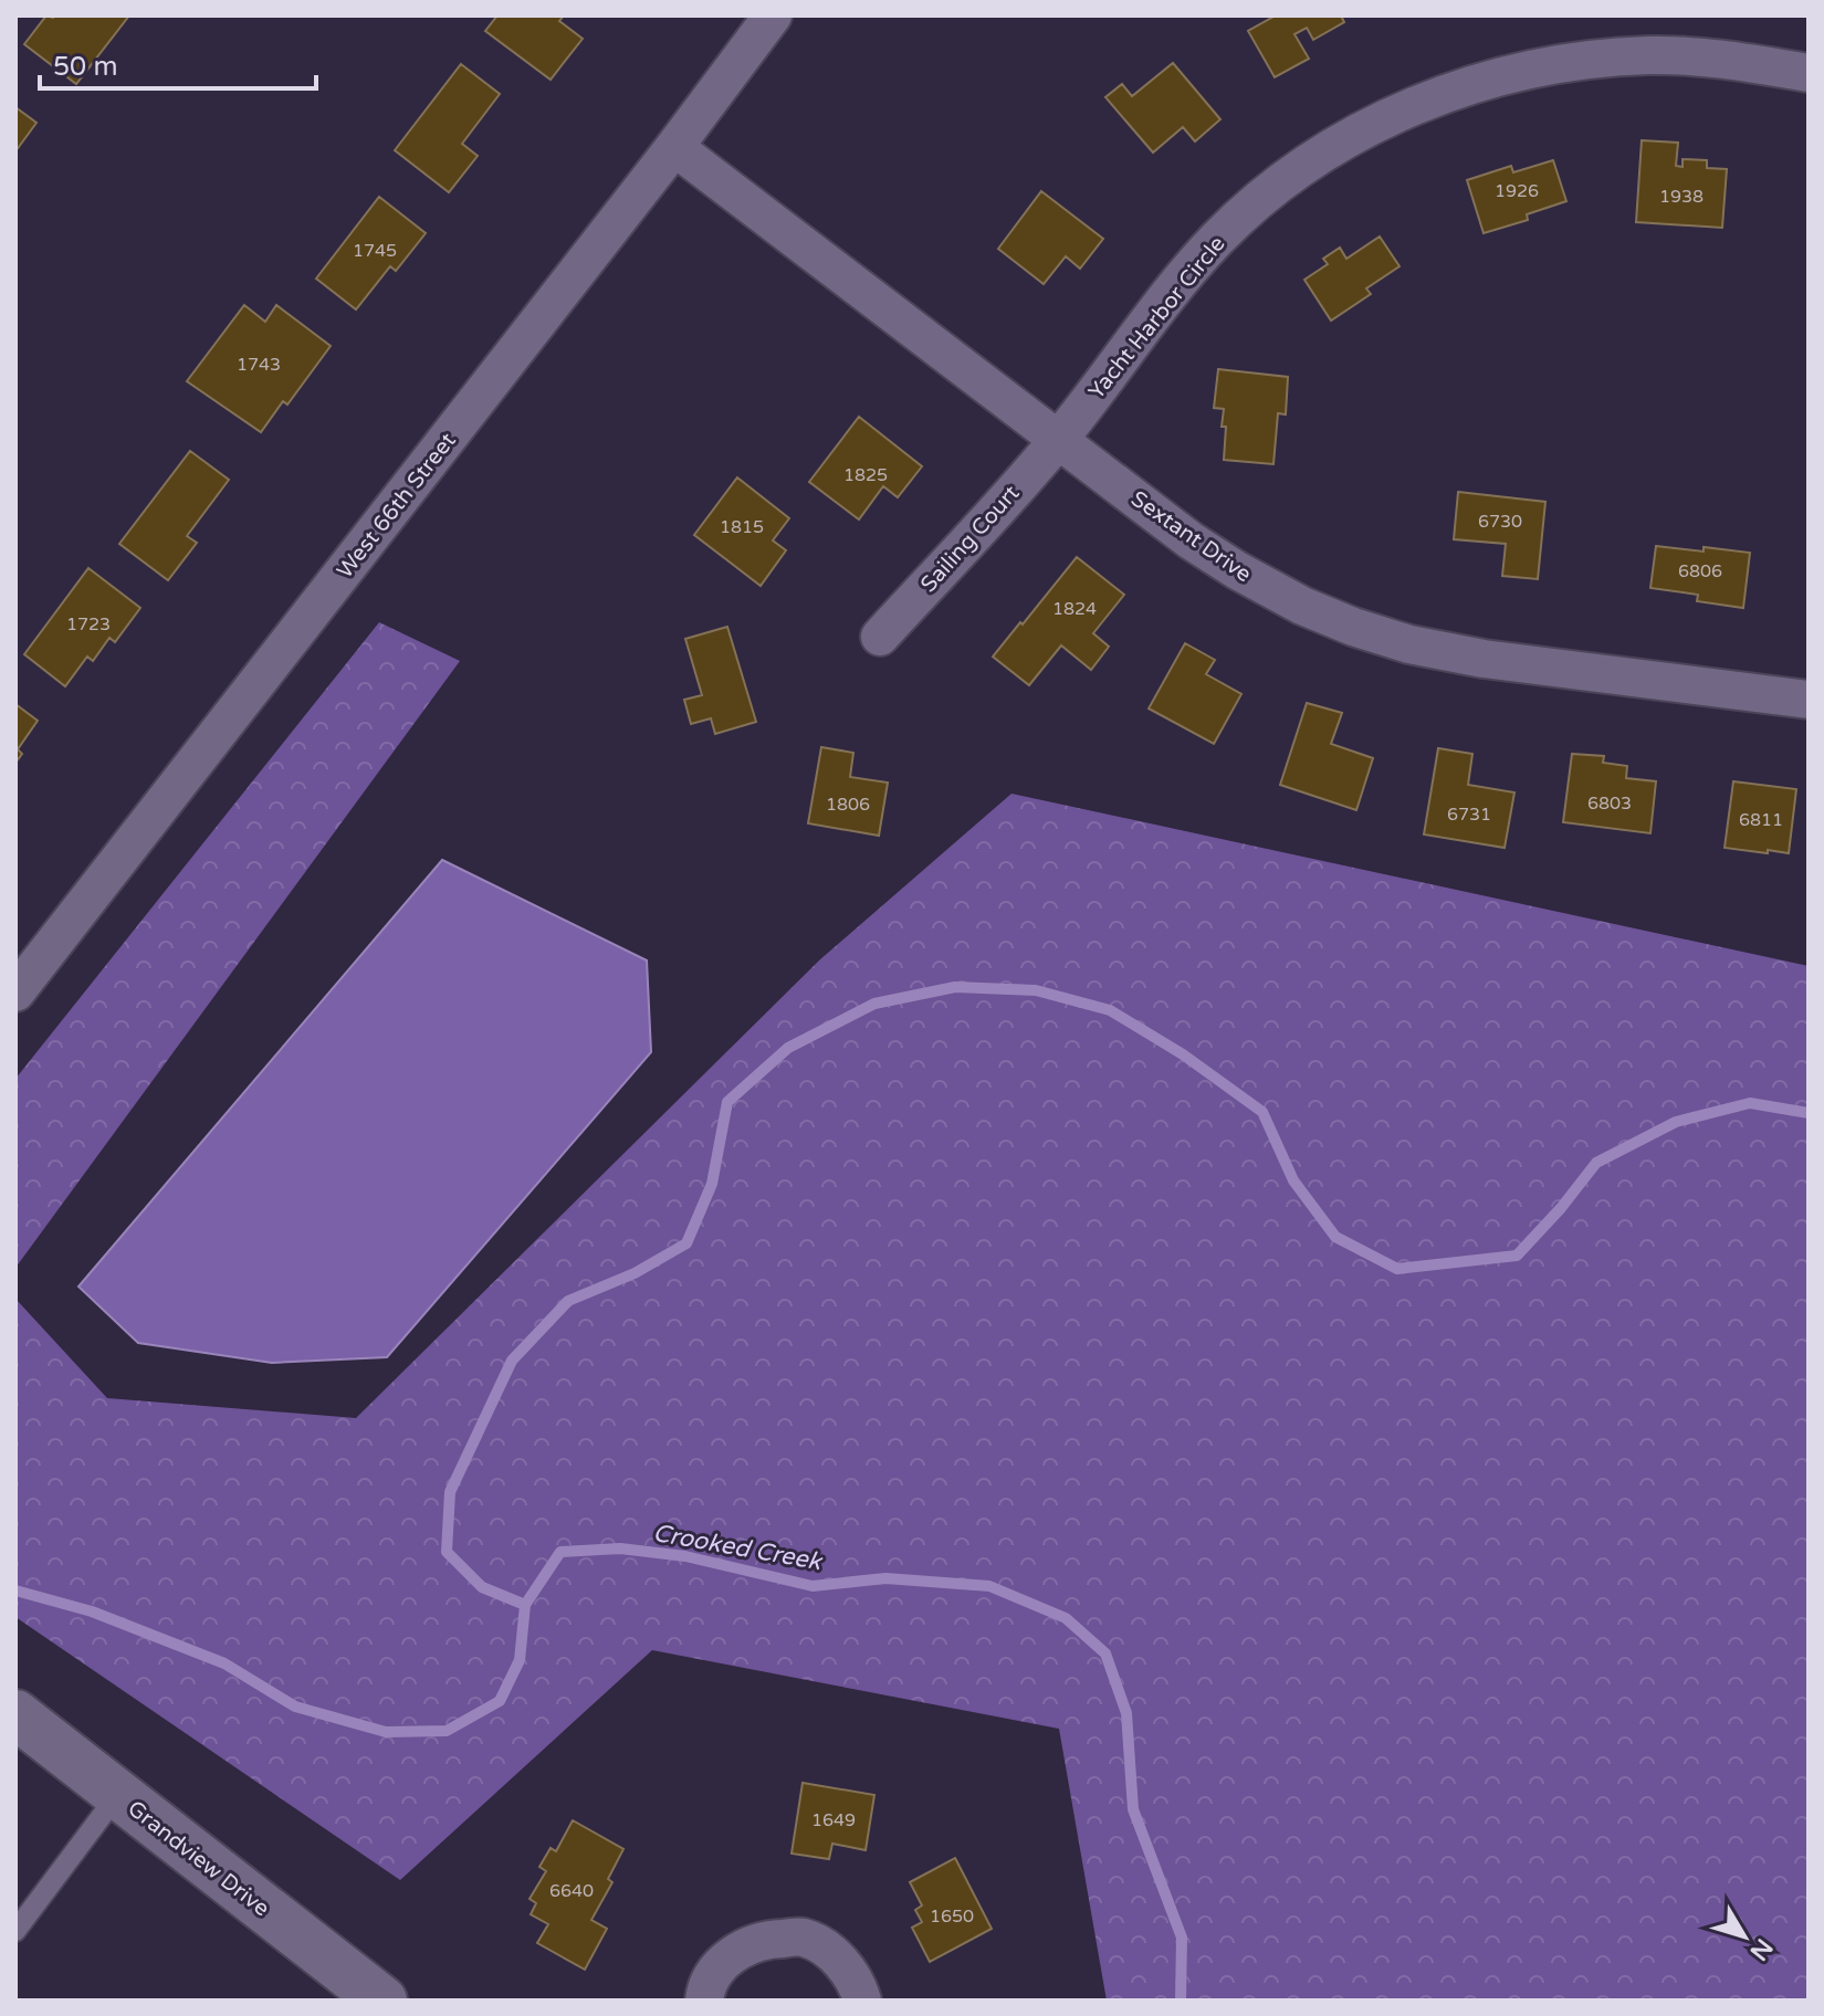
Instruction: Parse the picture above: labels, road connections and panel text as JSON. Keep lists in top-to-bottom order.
{
  "streets": {
    "main road": ["Grandview Drive"],
    "street": [
      "Yacht Harbor Circle",
      "West 66th Street",
      "Sextant Drive",
      "Sailing Court"
    ]
  },
  "crossings": [
    ["Yacht Harbor Circle", "Sextant Drive"],
    ["Yacht Harbor Circle", "Sailing Court"],
    ["West 66th Street", "Sextant Drive"],
    ["Sextant Drive", "Sailing Court"]
  ],
  "water": ["Crooked Creek"],
  "house_numbers": [
    "1926",
    "1938",
    "1745",
    "1743",
    "1825",
    "6730",
    "1815",
    "6806",
    "1824",
    "1723",
    "6803",
    "1806",
    "6731",
    "6811",
    "1649",
    "6640",
    "1650"
  ],
  "scale_bar": "50 m",
  "north": "bottom right"
}
